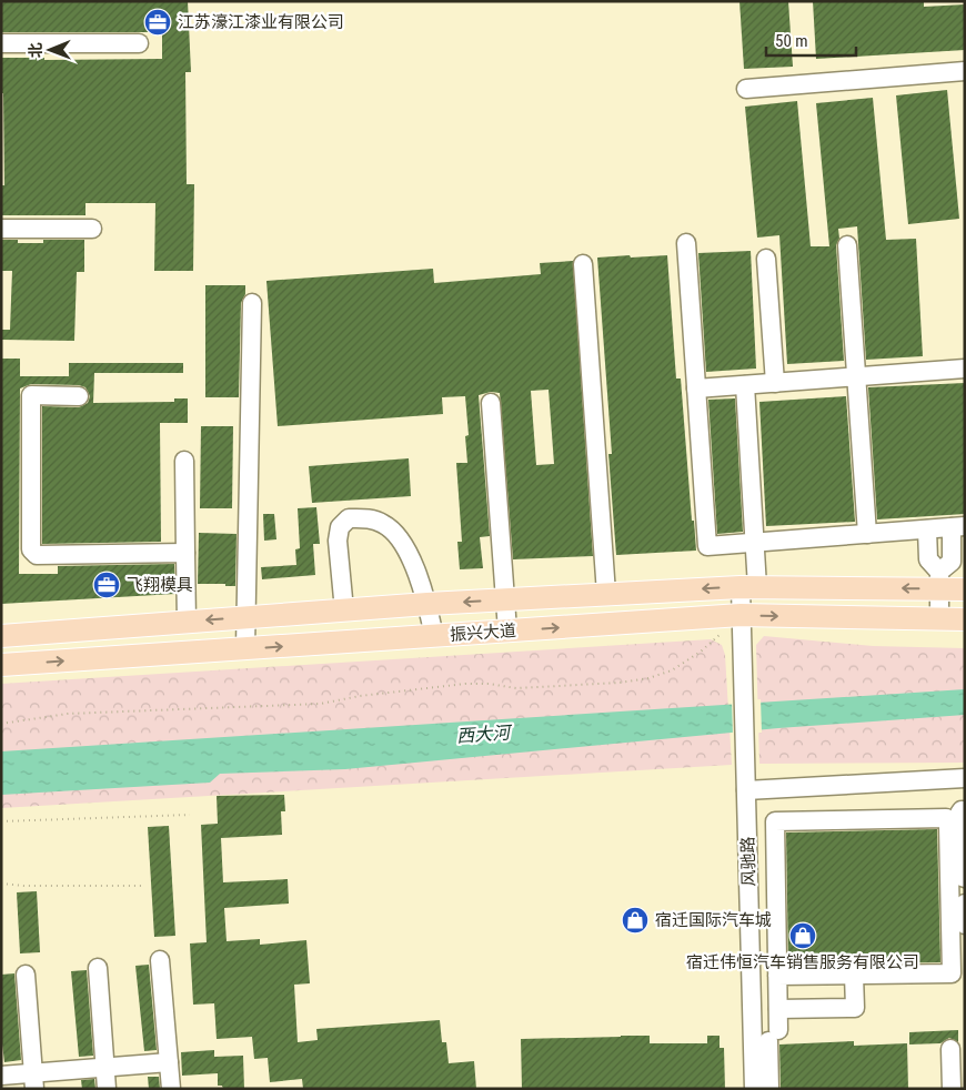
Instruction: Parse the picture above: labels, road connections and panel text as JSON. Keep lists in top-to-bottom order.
{
  "streets": {
    "main road": ["振兴大道"],
    "street": ["风驰路"]
  },
  "crossings": [
    ["振兴大道", "风驰路"]
  ],
  "water": ["西大河"],
  "places": {
    "office": ["江苏濠江漆业有限公司", "飞翔模具"],
    "shop": ["宿迁国际汽车城", "宿迁伟恒汽车销售服务有限公司"]
  },
  "scale_bar": "50 m",
  "north": "left"
}
